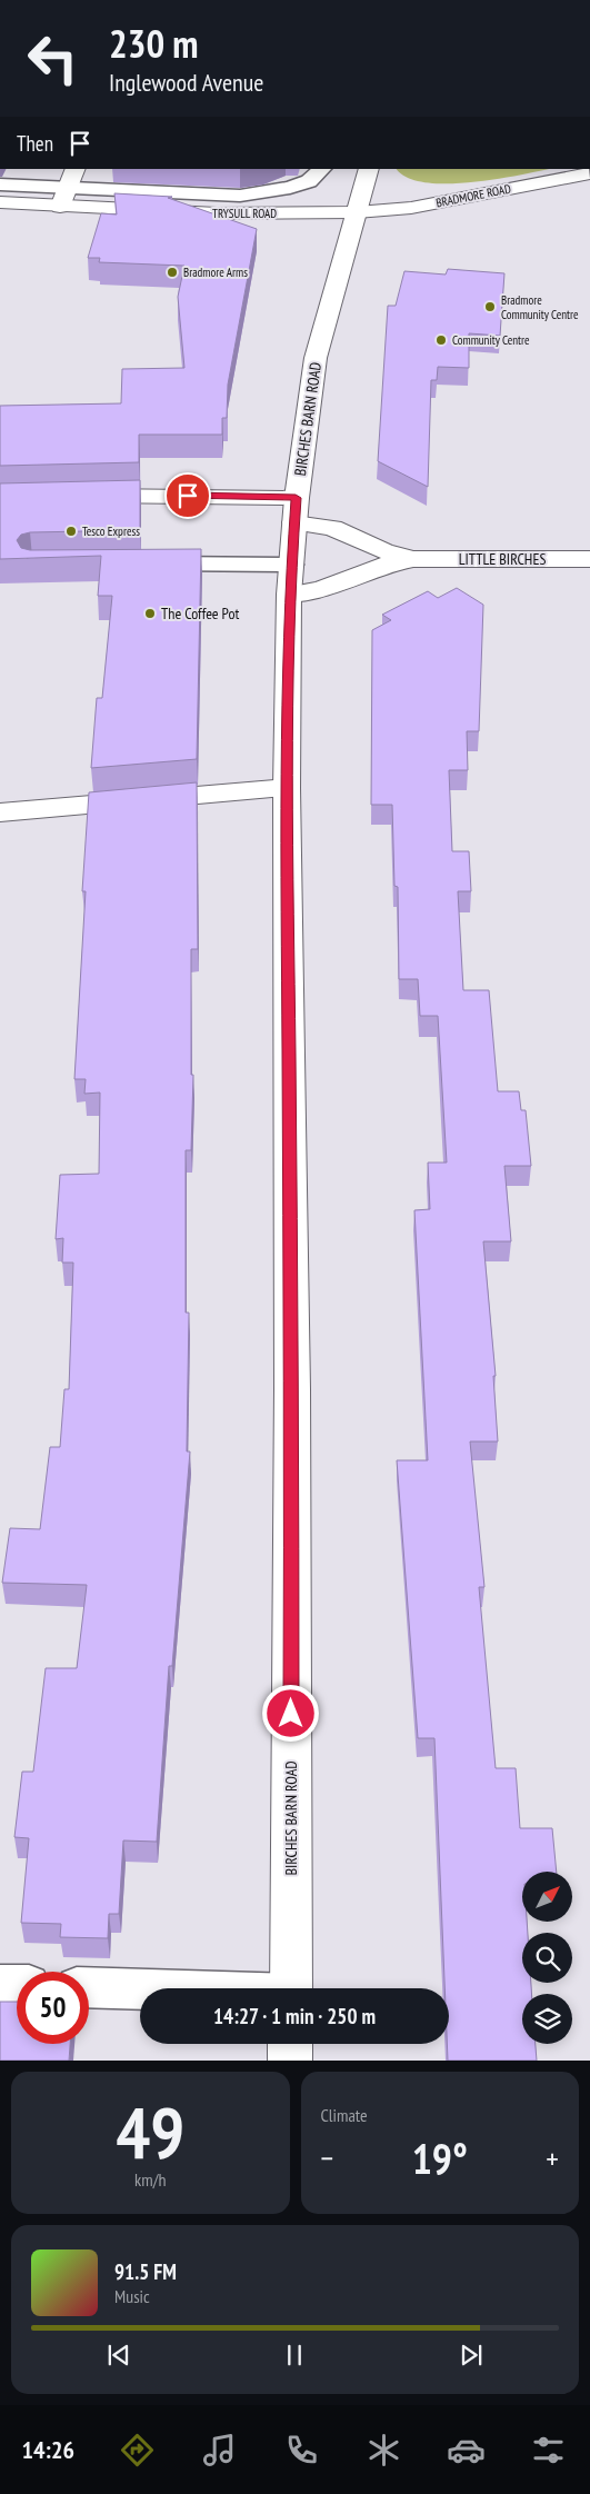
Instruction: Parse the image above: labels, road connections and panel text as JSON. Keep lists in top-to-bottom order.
{
  "streets": {
    "main road": [
      "BRADMORE ROAD",
      "TRYSULL ROAD",
      "BIRCHES BARN ROAD",
      "LITTLE BIRCHES"
    ]
  },
  "crossings": [
    ["BRADMORE ROAD", "TRYSULL ROAD"],
    ["BRADMORE ROAD", "BIRCHES BARN ROAD"],
    ["TRYSULL ROAD", "BIRCHES BARN ROAD"],
    ["BIRCHES BARN ROAD", "LITTLE BIRCHES"]
  ],
  "places": [
    "Bradmore Arms",
    "Bradmore Community Centre",
    "Community Centre",
    "Tesco Express",
    "The Coffee Pot"
  ],
  "north": "top right",
  "page": {
    "turn": ["230 m", "Inglewood Avenue"],
    "then": "Then",
    "limit": "50",
    "trip": "14:27 · 1 min · 250 m",
    "tile": [
      ["49", "km/h"],
      "Climate"
    ],
    "heat": ["−", "19°", "+"],
    "song": ["91.5 FM", "Music"],
    "tabs": "14:26"
  }
}
